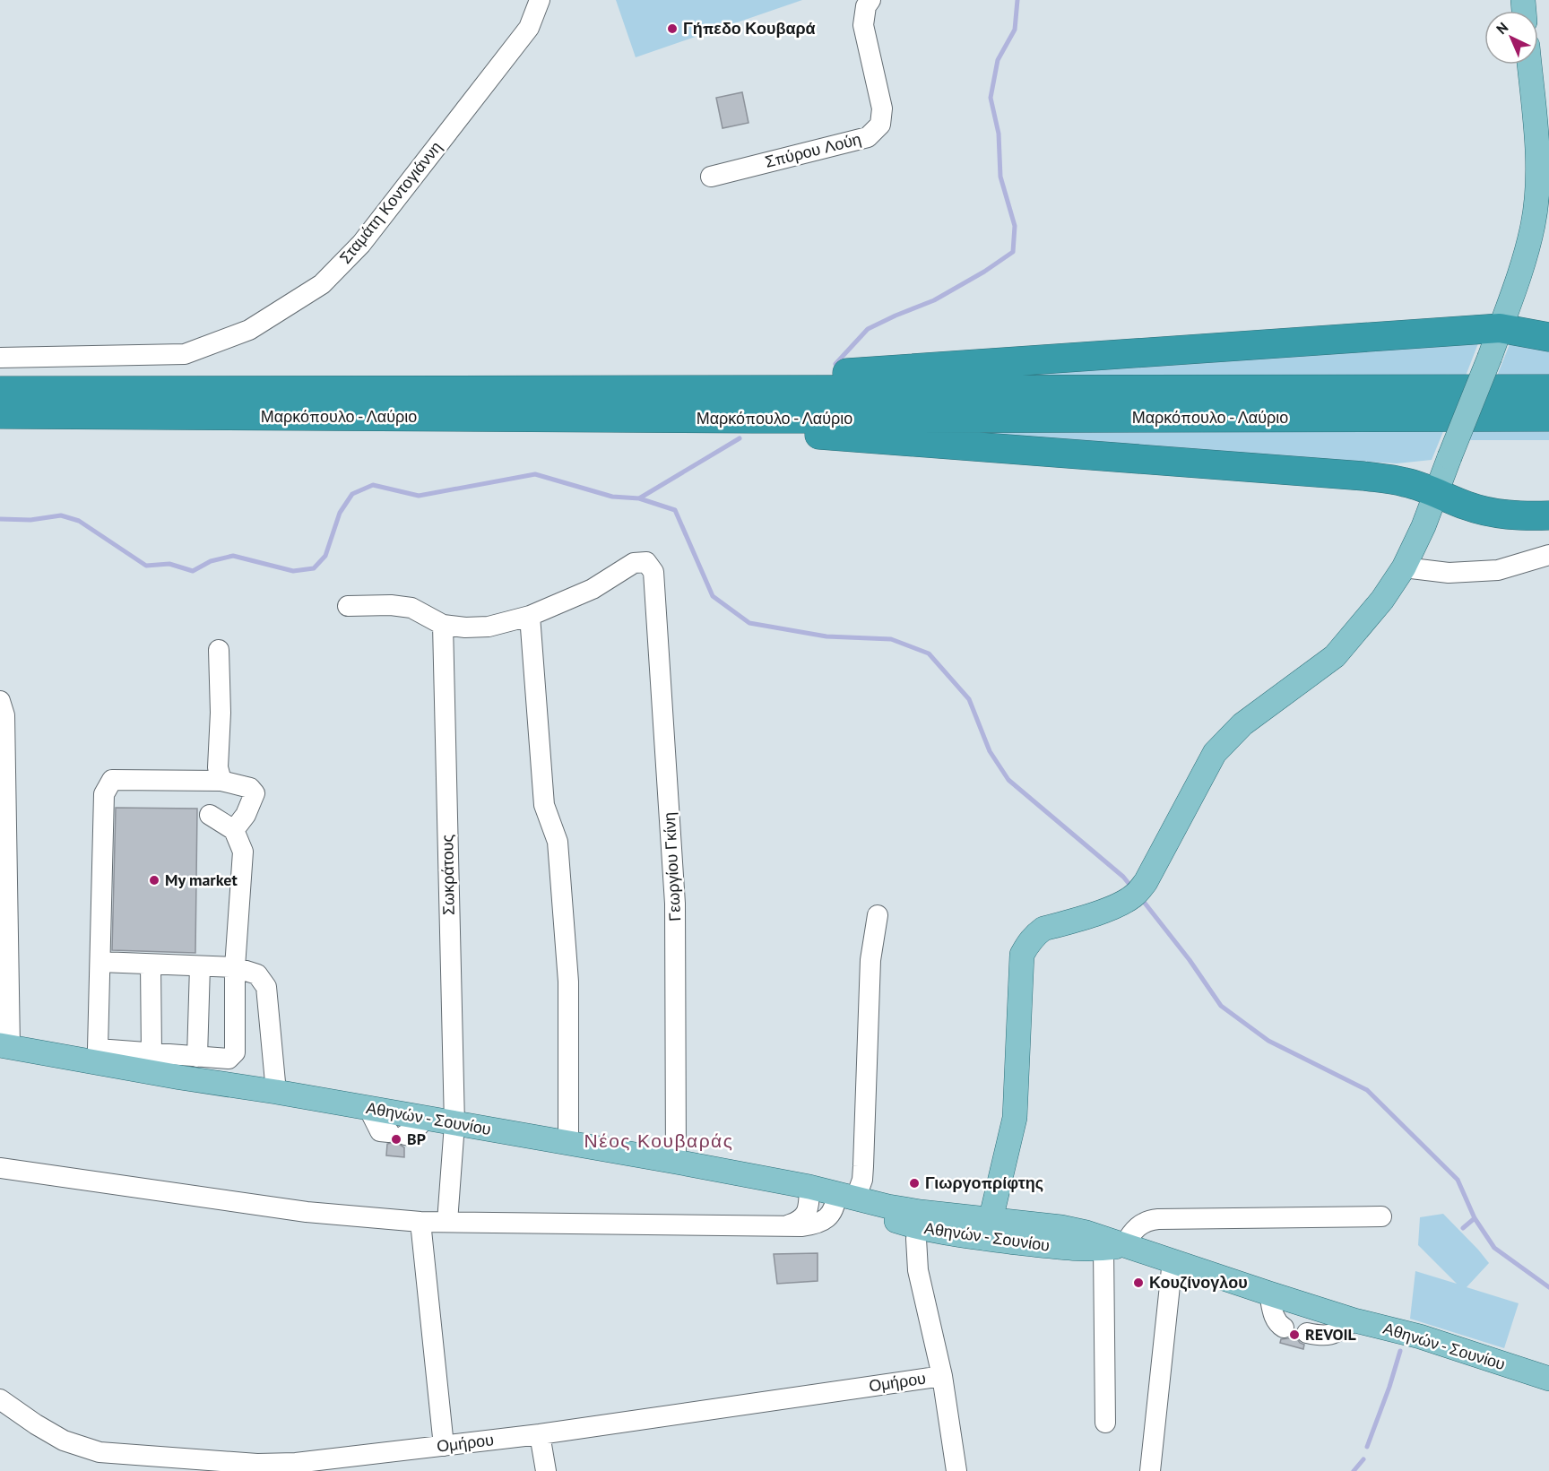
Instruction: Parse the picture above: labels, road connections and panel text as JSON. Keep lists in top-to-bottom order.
{
  "streets": {
    "highway": ["Μαρκόπουλο - Λαύριο"],
    "main road": ["Αθηνών - Σουνίου"],
    "street": [
      "Σπύρου Λούη",
      "Σταμάτη Κοντογιάννη",
      "Γεωργίου Γκίνη",
      "Σωκράτους",
      "Ομήρου"
    ]
  },
  "crossings": [
    ["Γεωργίου Γκίνη", "Αθηνών - Σουνίου"],
    ["Σωκράτους", "Αθηνών - Σουνίου"]
  ],
  "districts": ["Νέος Κουβαράς"],
  "places": [
    "Γήπεδο Κουβαρά",
    "My market",
    "BP",
    "Γιωργοπρίφτης",
    "Κουζίνογλου",
    "REVOIL"
  ],
  "north": "top left"
}
